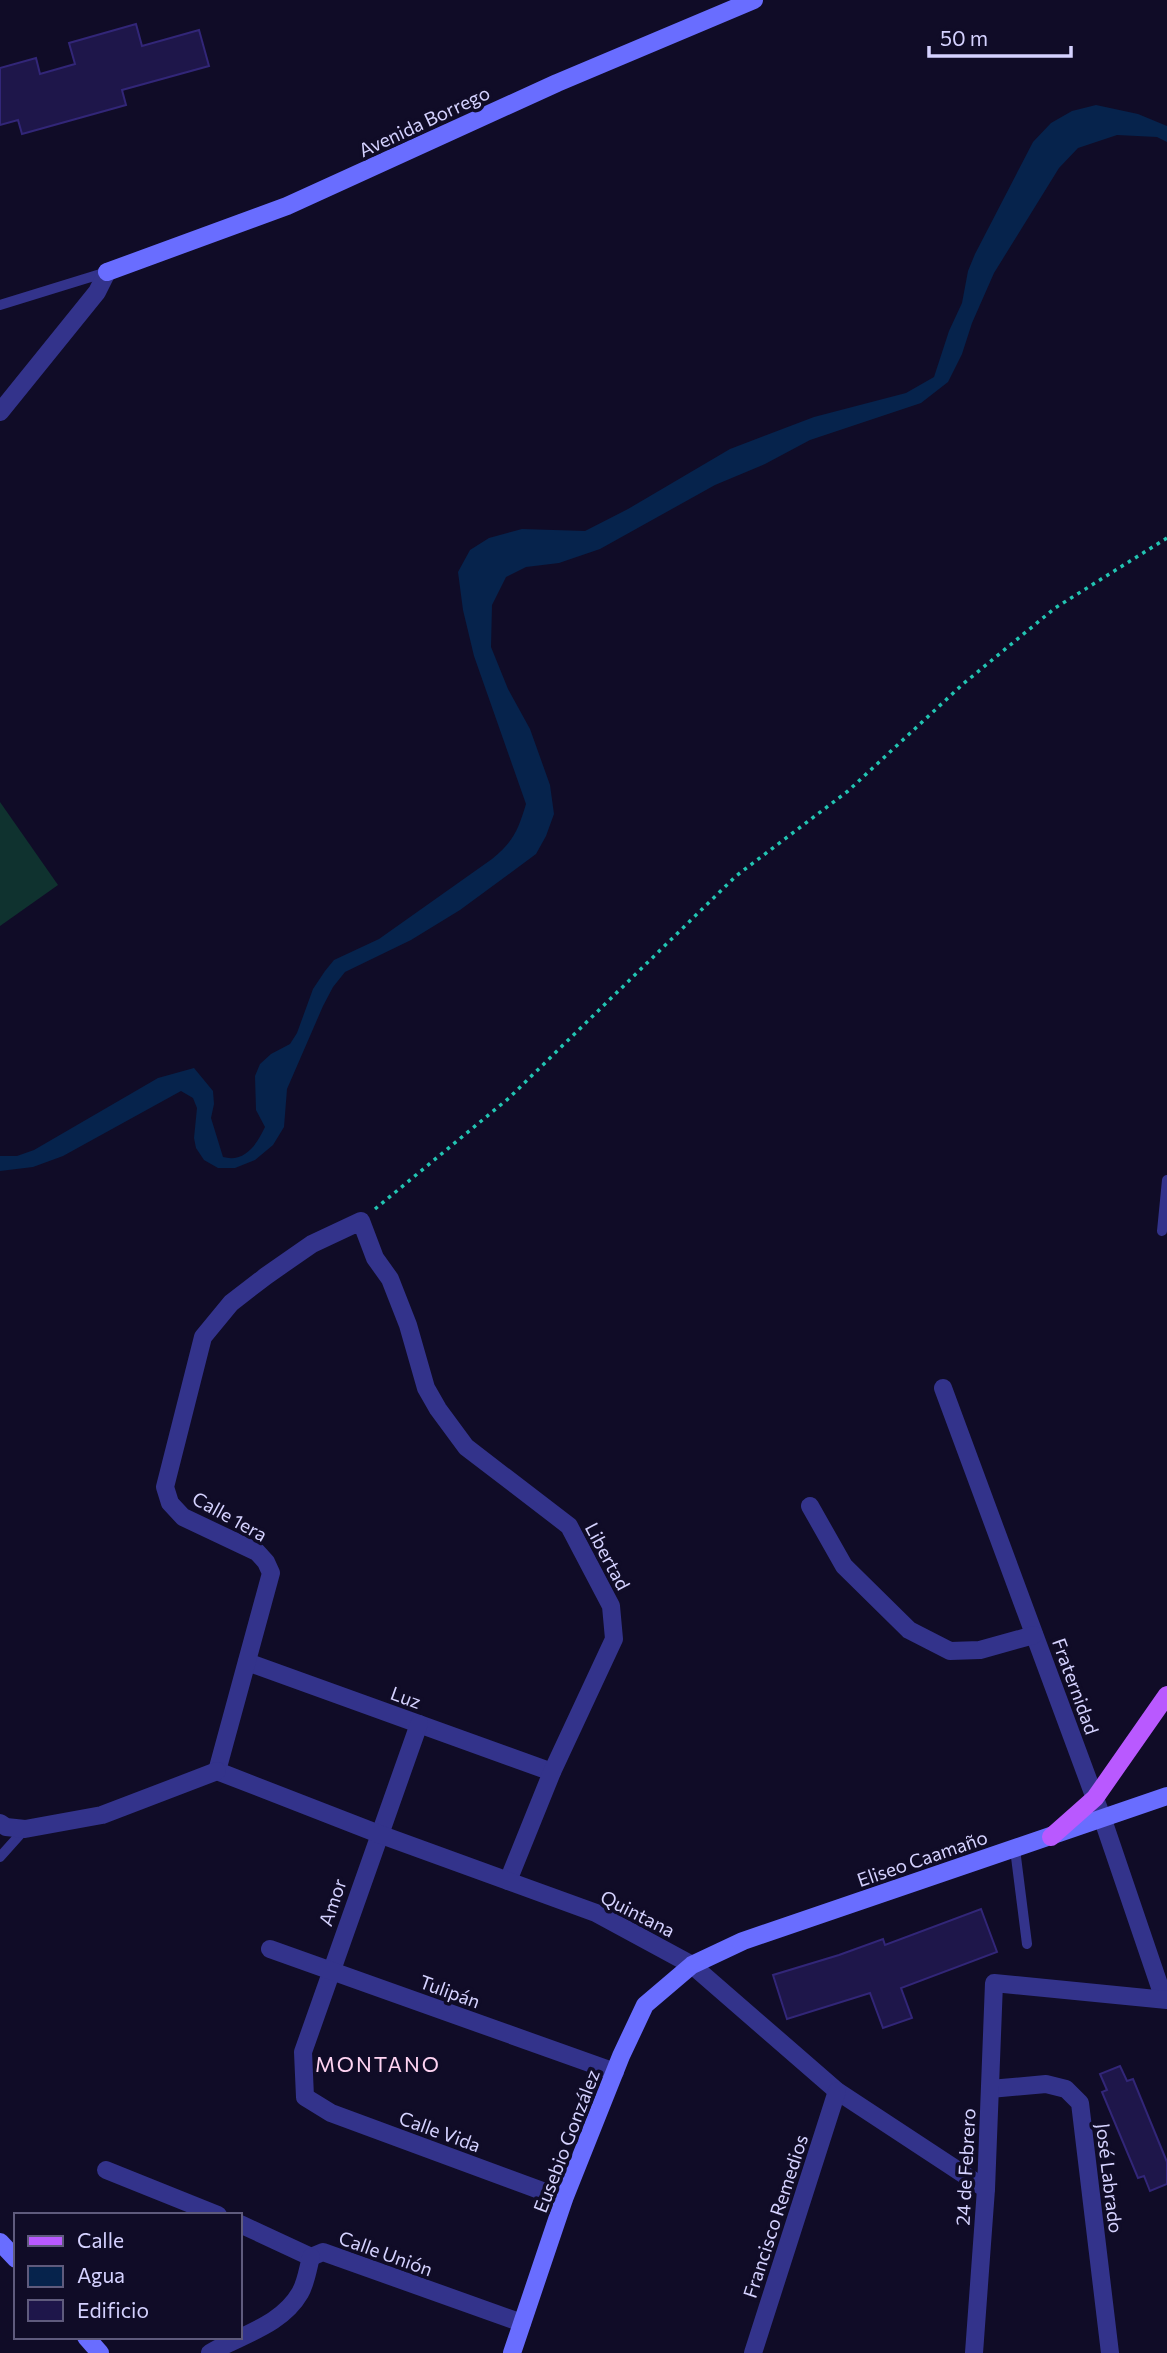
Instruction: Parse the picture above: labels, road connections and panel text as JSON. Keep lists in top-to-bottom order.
{
  "streets": {
    "main road": ["Avenida Borrego", "Eliseo Caamaño", "Eusebio González"],
    "street": [
      "Calle 1era",
      "Libertad",
      "Fraternidad",
      "Luz",
      "Amor",
      "Quintana",
      "Tulipán",
      "Calle Vida",
      "24 de Febrero",
      "José Labrado",
      "Francisco Remedios",
      "Calle Unión"
    ]
  },
  "crossings": [
    ["Calle 1era", "Libertad"],
    ["Calle 1era", "Luz"],
    ["Calle 1era", "Quintana"],
    ["Libertad", "Luz"],
    ["Libertad", "Quintana"],
    ["Fraternidad", "Eliseo Caamaño"],
    ["Fraternidad", "24 de Febrero"],
    ["Luz", "Amor"],
    ["Eliseo Caamaño", "Quintana"],
    ["Eliseo Caamaño", "Eusebio González"],
    ["Amor", "Quintana"],
    ["Amor", "Tulipán"],
    ["Amor", "Calle Vida"],
    ["Quintana", "Eusebio González"],
    ["Quintana", "24 de Febrero"],
    ["Quintana", "Francisco Remedios"],
    ["Tulipán", "Eusebio González"],
    ["Calle Vida", "Eusebio González"],
    ["Eusebio González", "Calle Unión"],
    ["24 de Febrero", "José Labrado"]
  ],
  "districts": ["MONTANO"],
  "legend": ["Calle", "Agua", "Edificio"],
  "scale_bar": "50 m"
}
